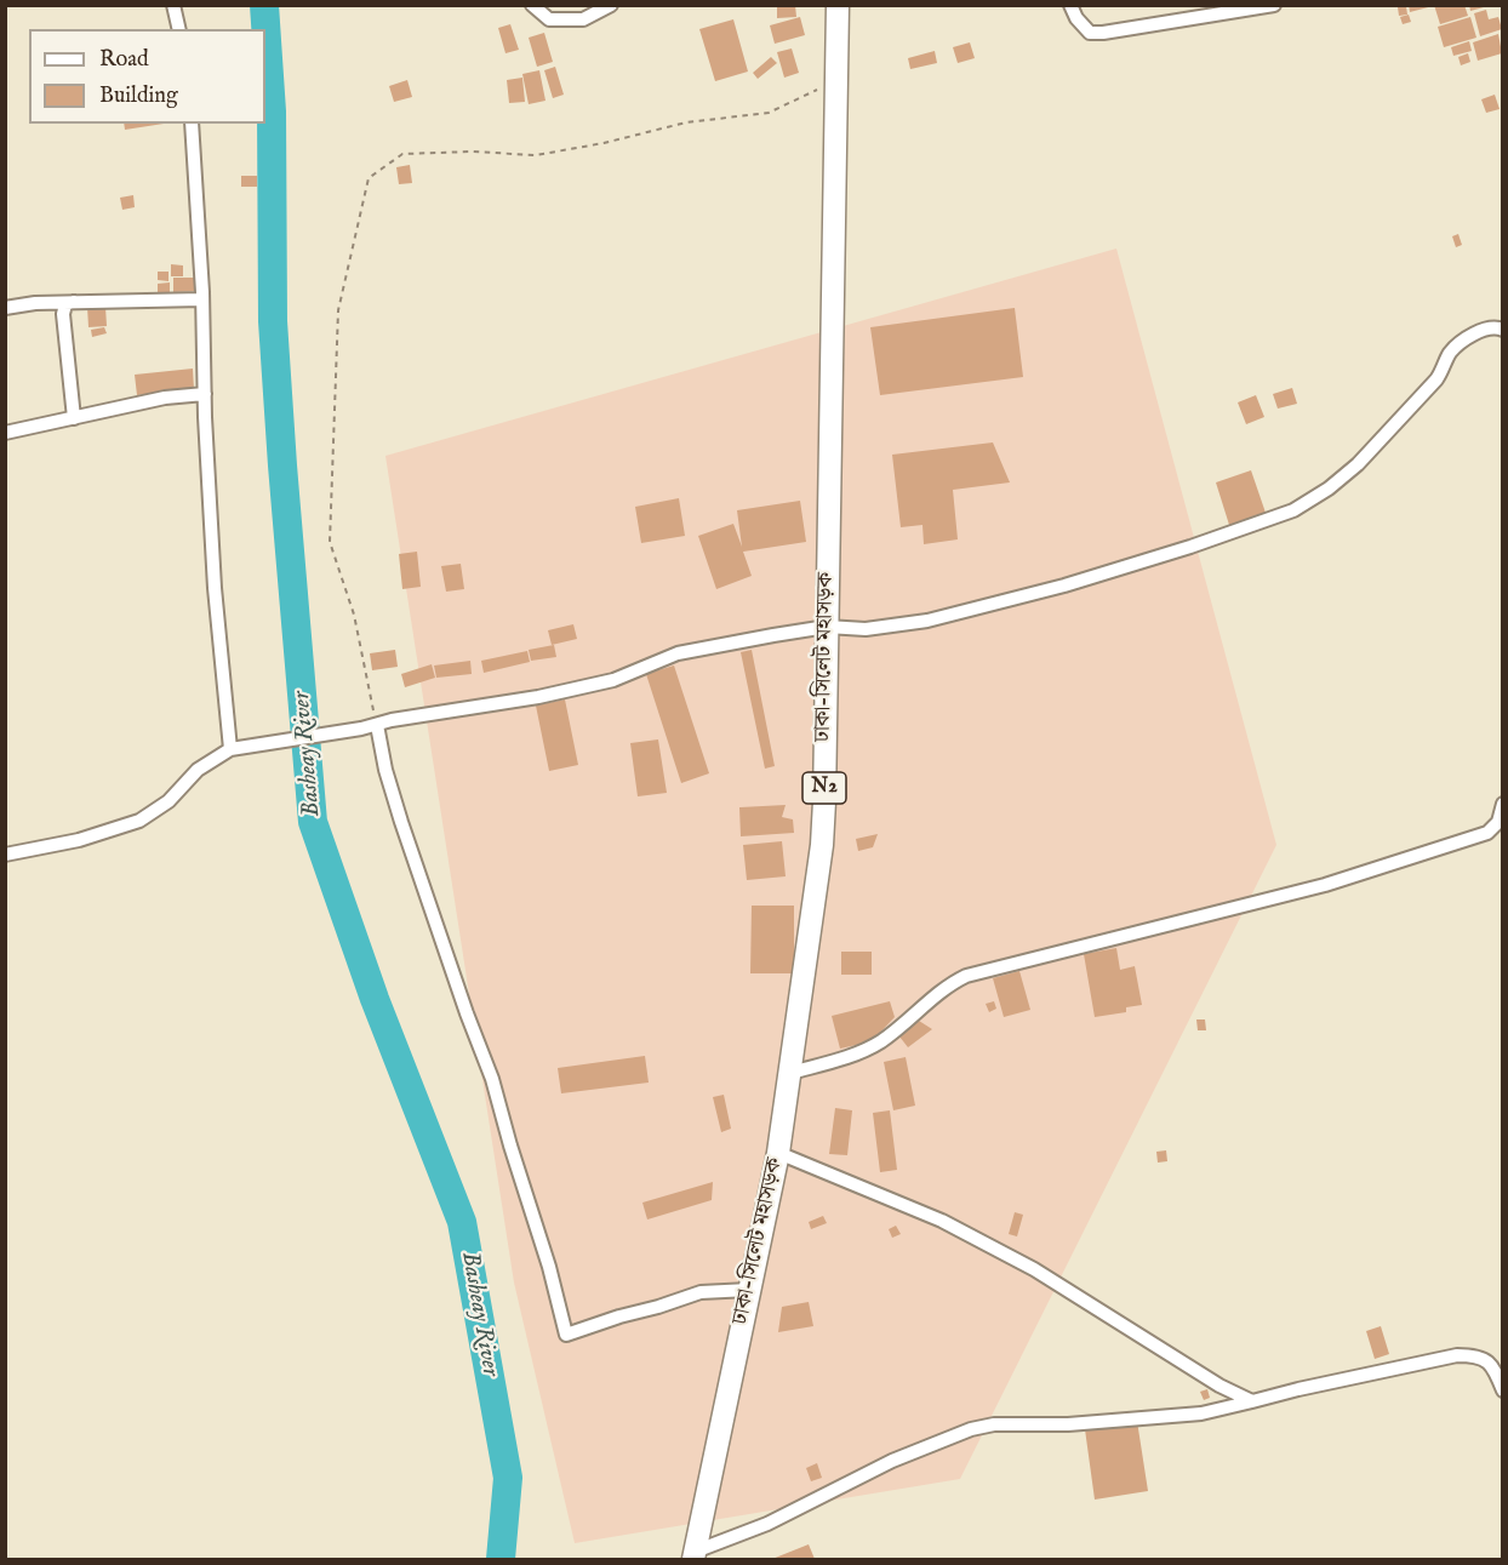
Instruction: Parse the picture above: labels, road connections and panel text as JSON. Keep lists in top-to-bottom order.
{
  "streets": {
    "highway": ["ঢাকা-সিলেট মহাসড়ক", "N2"]
  },
  "water": ["Basheay River"],
  "legend": ["Road", "Building"]
}
